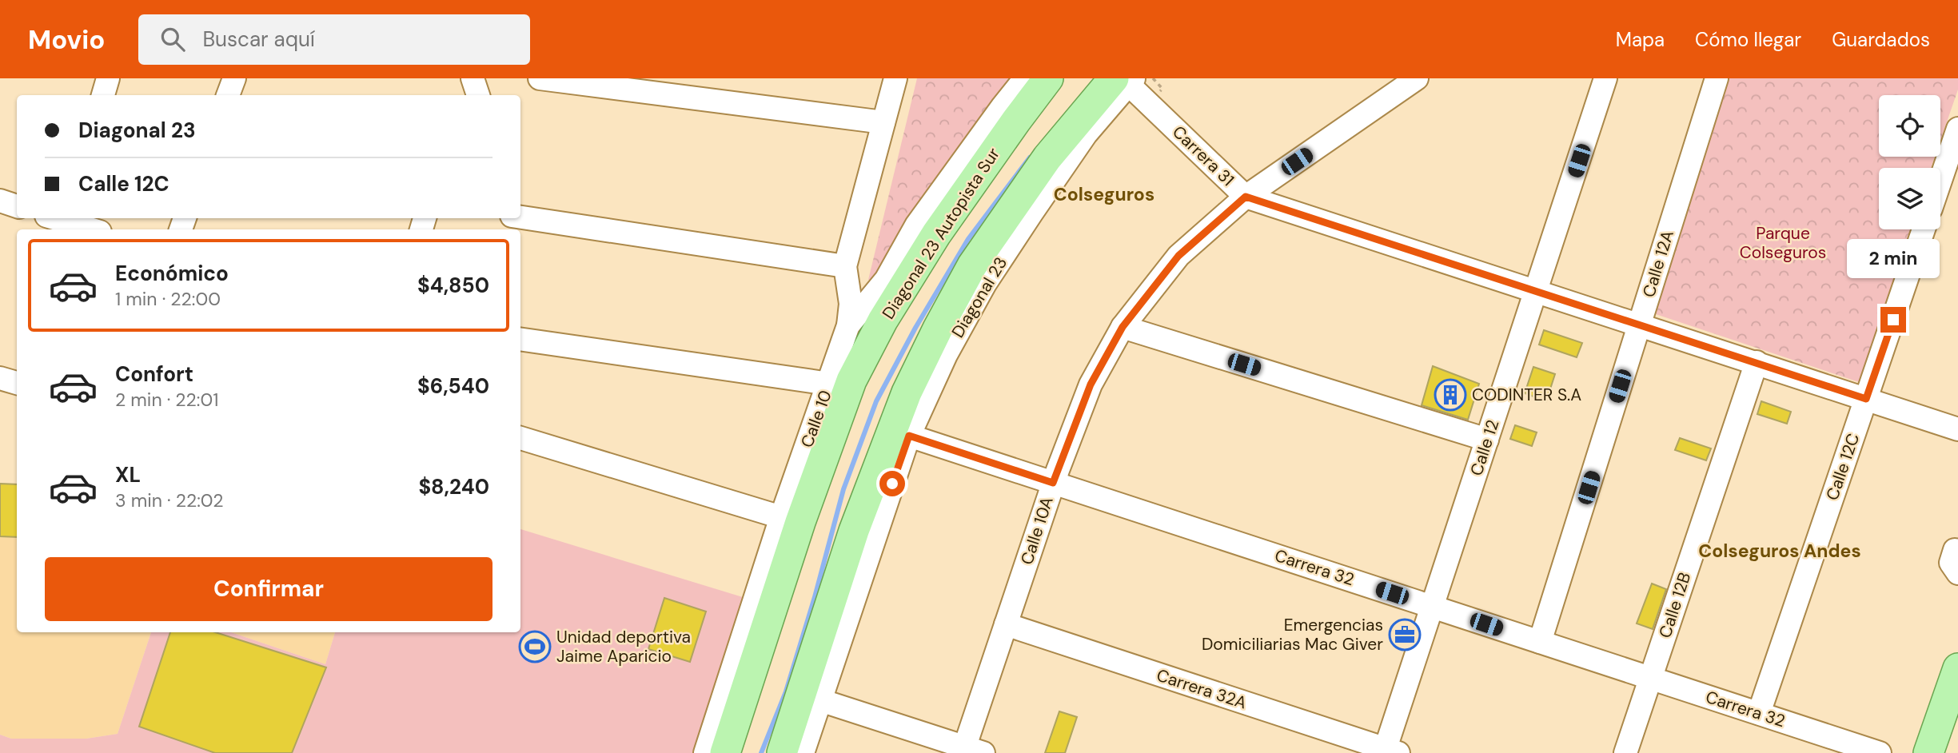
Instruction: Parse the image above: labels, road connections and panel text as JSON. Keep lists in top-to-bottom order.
{
  "streets": {
    "main road": ["Diagonal 23 Autopista Sur", "Calle 10"],
    "street": [
      "Carrera 31",
      "Calle 12A",
      "Diagonal 23",
      "Calle 12",
      "Calle 12C",
      "Calle 10A",
      "Carrera 32",
      "Calle 12B",
      "Carrera 32A"
    ]
  },
  "crossings": [
    ["Carrera 31", "Calle 12A"],
    ["Carrera 31", "Diagonal 23"],
    ["Carrera 31", "Calle 12"],
    ["Carrera 31", "Calle 12C"],
    ["Carrera 31", "Calle 10A"],
    ["Carrera 31", "Calle 12B"],
    ["Diagonal 23 Autopista Sur", "Calle 10"],
    ["Calle 12A", "Carrera 32"],
    ["Diagonal 23", "Carrera 32"],
    ["Calle 12", "Carrera 32"],
    ["Calle 12", "Carrera 32A"],
    ["Calle 12C", "Carrera 32"],
    ["Calle 10A", "Carrera 32"],
    ["Calle 10A", "Carrera 32A"],
    ["Carrera 32", "Calle 12B"]
  ],
  "districts": ["Colseguros", "Colseguros Andes"],
  "parks": ["Parque Colseguros"],
  "places": {
    "building": ["CODINTER S.A"],
    "office": ["Emergencias Domiciliarias Mac Giver"],
    "sports": ["Unidad deportiva Jaime Aparicio"]
  },
  "page": {
    "header": "Movio",
    "search": "Buscar aquí",
    "nav": ["Mapa", "Cómo llegar", "Guardados"],
    "banner": ["Diagonal 23", "Calle 12C"],
    "bubble": "2 min",
    "list": [
      {
        "name": "Económico",
        "note": "1 min · 22:00",
        "value": "$4,850"
      },
      {
        "name": "Confort",
        "note": "2 min · 22:01",
        "value": "$6,540"
      },
      {
        "name": "XL",
        "note": "3 min · 22:02",
        "value": "$8,240"
      }
    ],
    "buttons": "Confirmar"
  }
}
